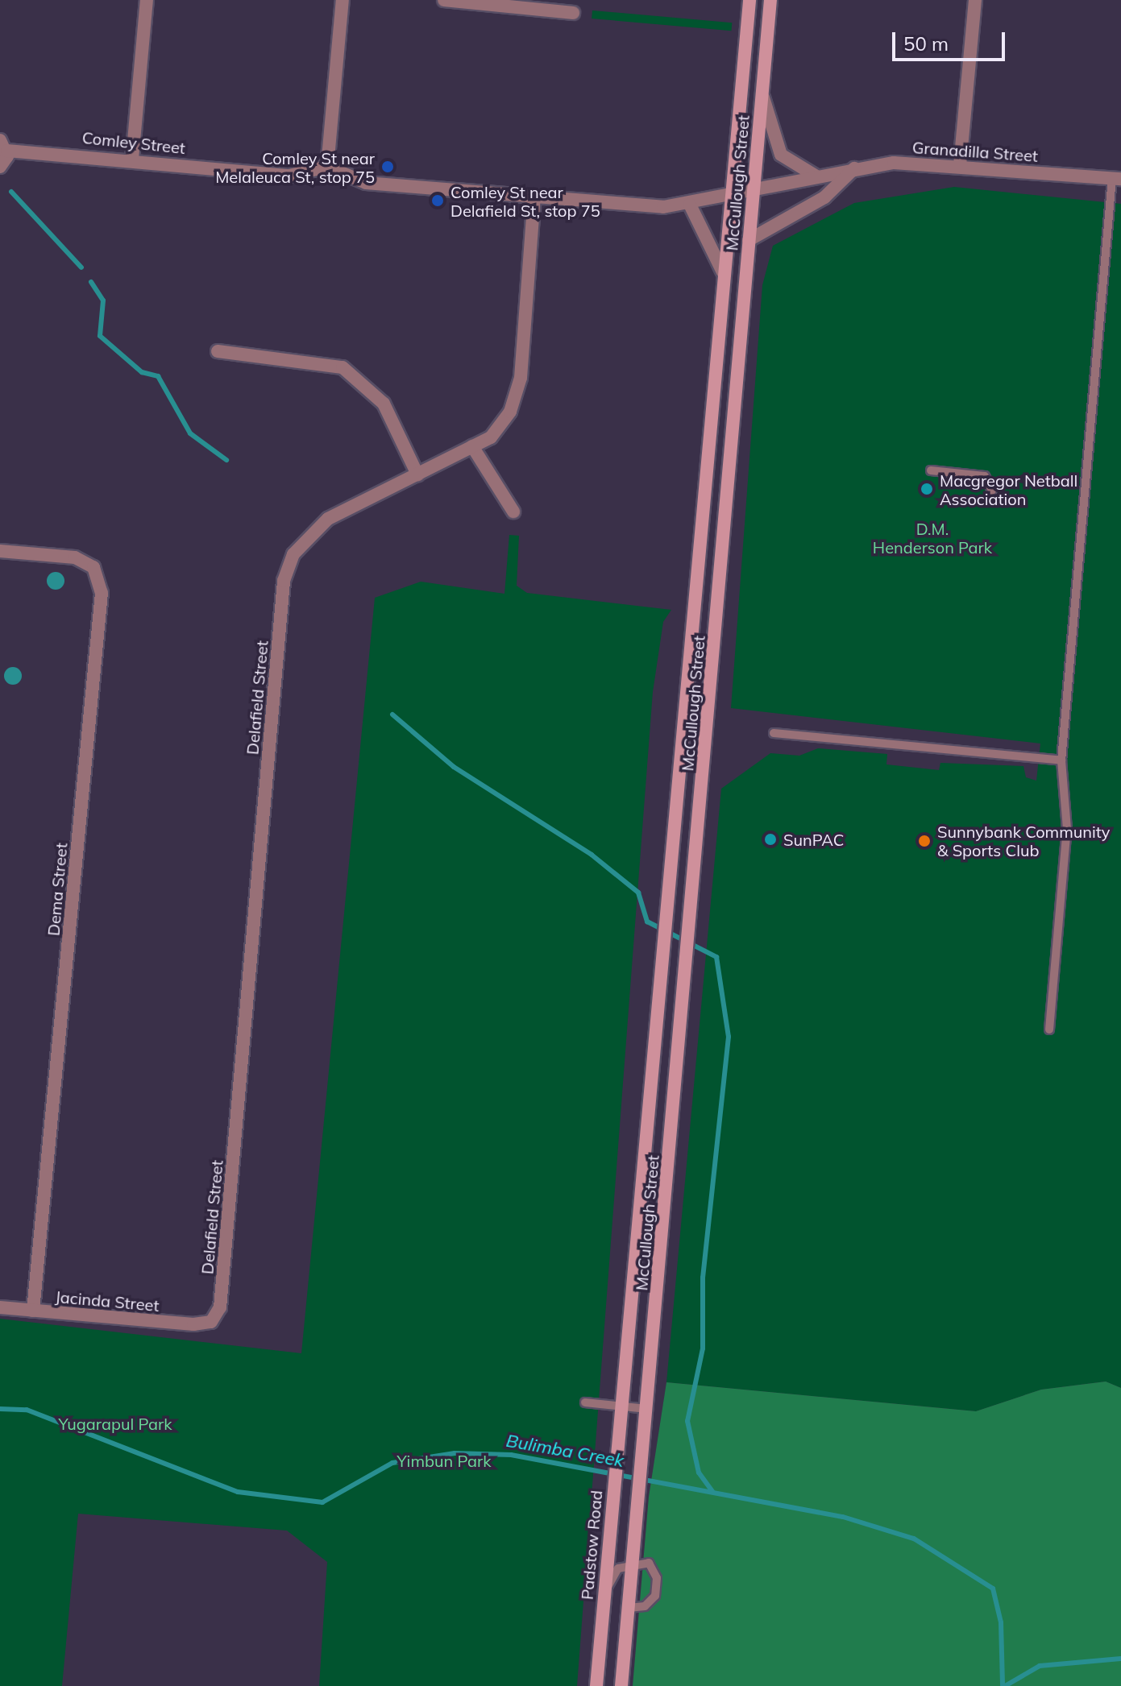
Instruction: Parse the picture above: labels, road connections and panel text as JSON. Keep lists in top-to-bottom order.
{
  "streets": {
    "main road": ["McCullough Street", "Padstow Road"],
    "street": [
      "Comley Street",
      "Granadilla Street",
      "Delafield Street",
      "Dema Street",
      "Jacinda Street"
    ]
  },
  "crossings": [
    ["Granadilla Street", "McCullough Street"],
    ["McCullough Street", "Padstow Road"],
    ["Delafield Street", "Jacinda Street"],
    ["Dema Street", "Jacinda Street"]
  ],
  "water": ["Bulimba Creek"],
  "parks": ["D.M. Henderson Park", "Yugarapul Park", "Yimbun Park"],
  "places": [
    "Comley St near Melaleuca St, stop 75",
    "Comley St near Delafield St, stop 75",
    "Macgregor Netball Association",
    "SunPAC",
    "Sunnybank Community & Sports Club"
  ],
  "scale_bar": "50 m"
}
